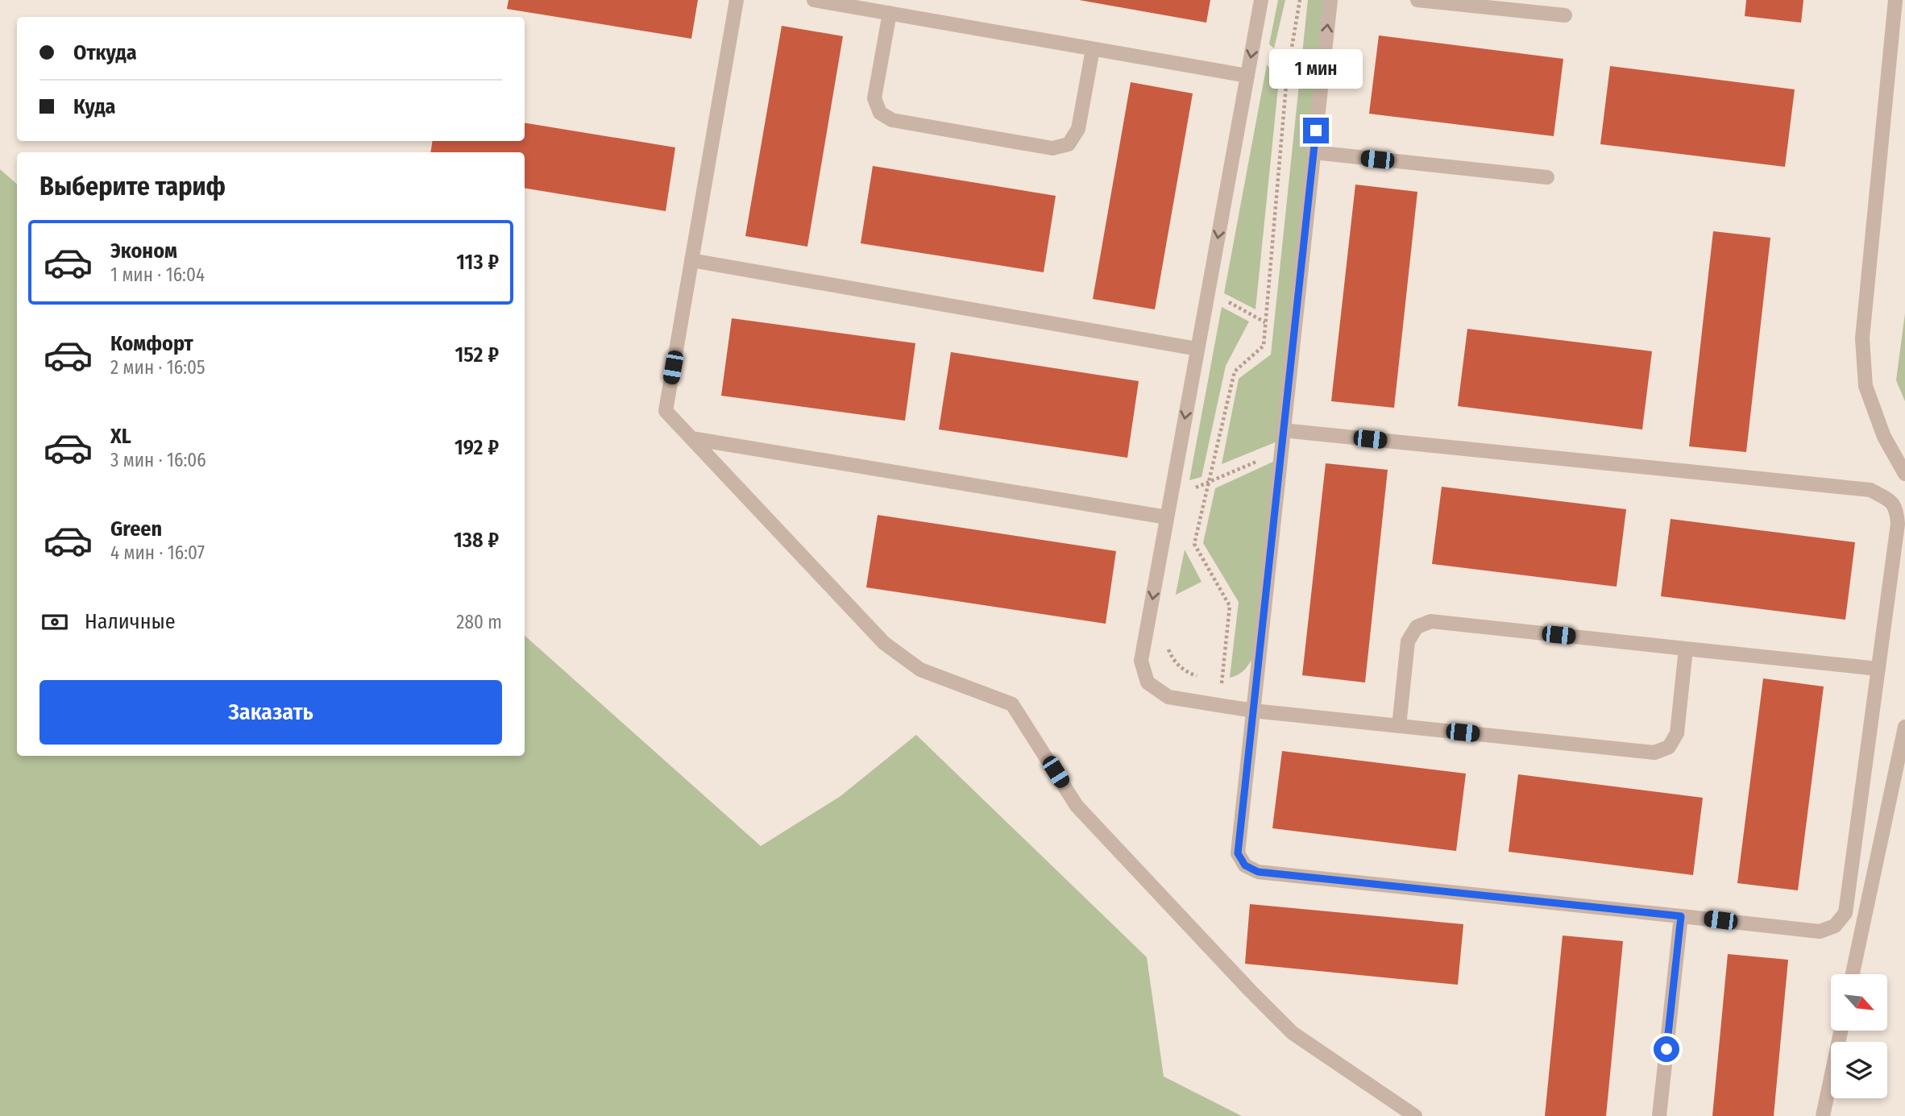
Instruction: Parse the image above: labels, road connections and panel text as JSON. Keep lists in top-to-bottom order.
{
  "north": "bottom right",
  "page": {
    "banner": ["Откуда", "Куда"],
    "bubble": "1 мин",
    "heading": "Выберите тариф",
    "list": [
      {
        "name": "Эконом",
        "note": "1 мин · 16:04",
        "value": "113 ₽"
      },
      {
        "name": "Комфорт",
        "note": "2 мин · 16:05",
        "value": "152 ₽"
      },
      {
        "name": "XL",
        "note": "3 мин · 16:06",
        "value": "192 ₽"
      },
      {
        "name": "Green",
        "note": "4 мин · 16:07",
        "value": "138 ₽"
      }
    ],
    "pay": ["Наличные", "280 m"],
    "buttons": "Заказать"
  }
}
